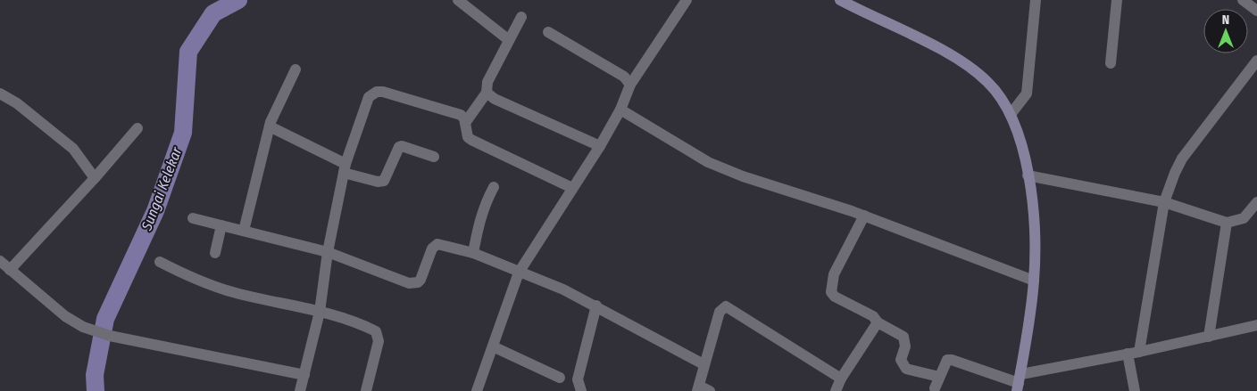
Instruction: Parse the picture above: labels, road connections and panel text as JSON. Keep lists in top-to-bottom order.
{
  "water": ["Sungai Kelekar"],
  "north": "top"
}
